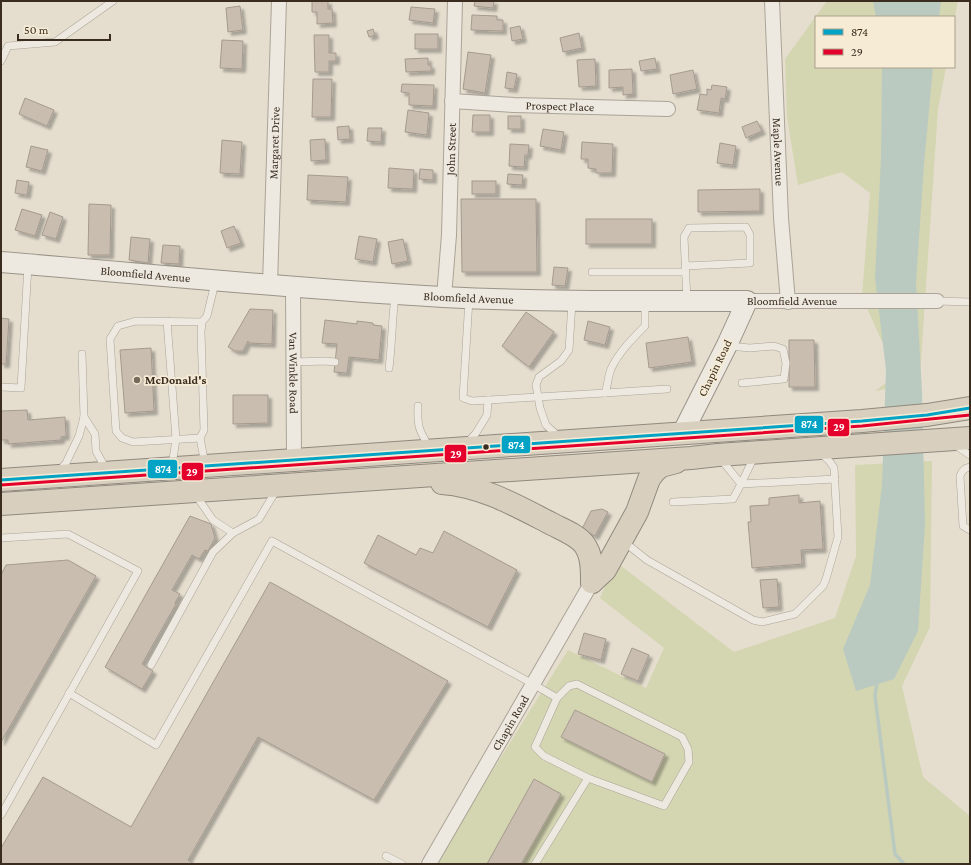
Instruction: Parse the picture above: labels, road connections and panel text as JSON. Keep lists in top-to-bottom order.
{
  "streets": {
    "street": [
      "Prospect Place",
      "Margaret Drive",
      "John Street",
      "Maple Avenue",
      "Bloomfield Avenue",
      "Chapin Road",
      "Van Winkle Road"
    ]
  },
  "crossings": [
    ["Prospect Place", "John Street"],
    ["Margaret Drive", "Bloomfield Avenue"],
    ["John Street", "Bloomfield Avenue"],
    ["Maple Avenue", "Bloomfield Avenue"],
    ["Bloomfield Avenue", "Chapin Road"],
    ["Bloomfield Avenue", "Van Winkle Road"]
  ],
  "places": ["McDonald's"],
  "lines": ["transit line 874", "transit line 29"],
  "legend": ["874", "29"],
  "scale_bar": "50 m"
}
